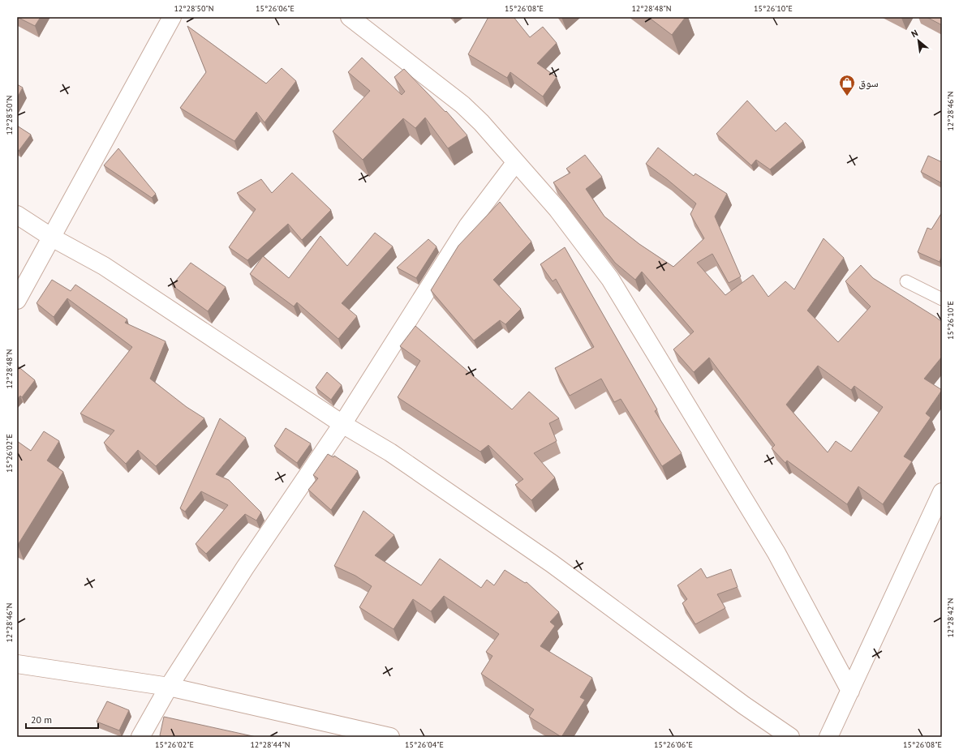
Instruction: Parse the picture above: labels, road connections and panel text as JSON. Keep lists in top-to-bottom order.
{
  "places": {
    "shop": ["سوق"]
  },
  "scale_bar": "20 m",
  "north": "top left",
  "coordinates": [
    "12°28'50\"N",
    "15°26'06\"E",
    "15°26'08\"E",
    "12°28'48\"N",
    "15°26'10\"E",
    "12°28'46\"N",
    "15°26'02\"E",
    "12°28'42\"N",
    "12°28'44\"N",
    "15°26'04\"E"
  ]
}
